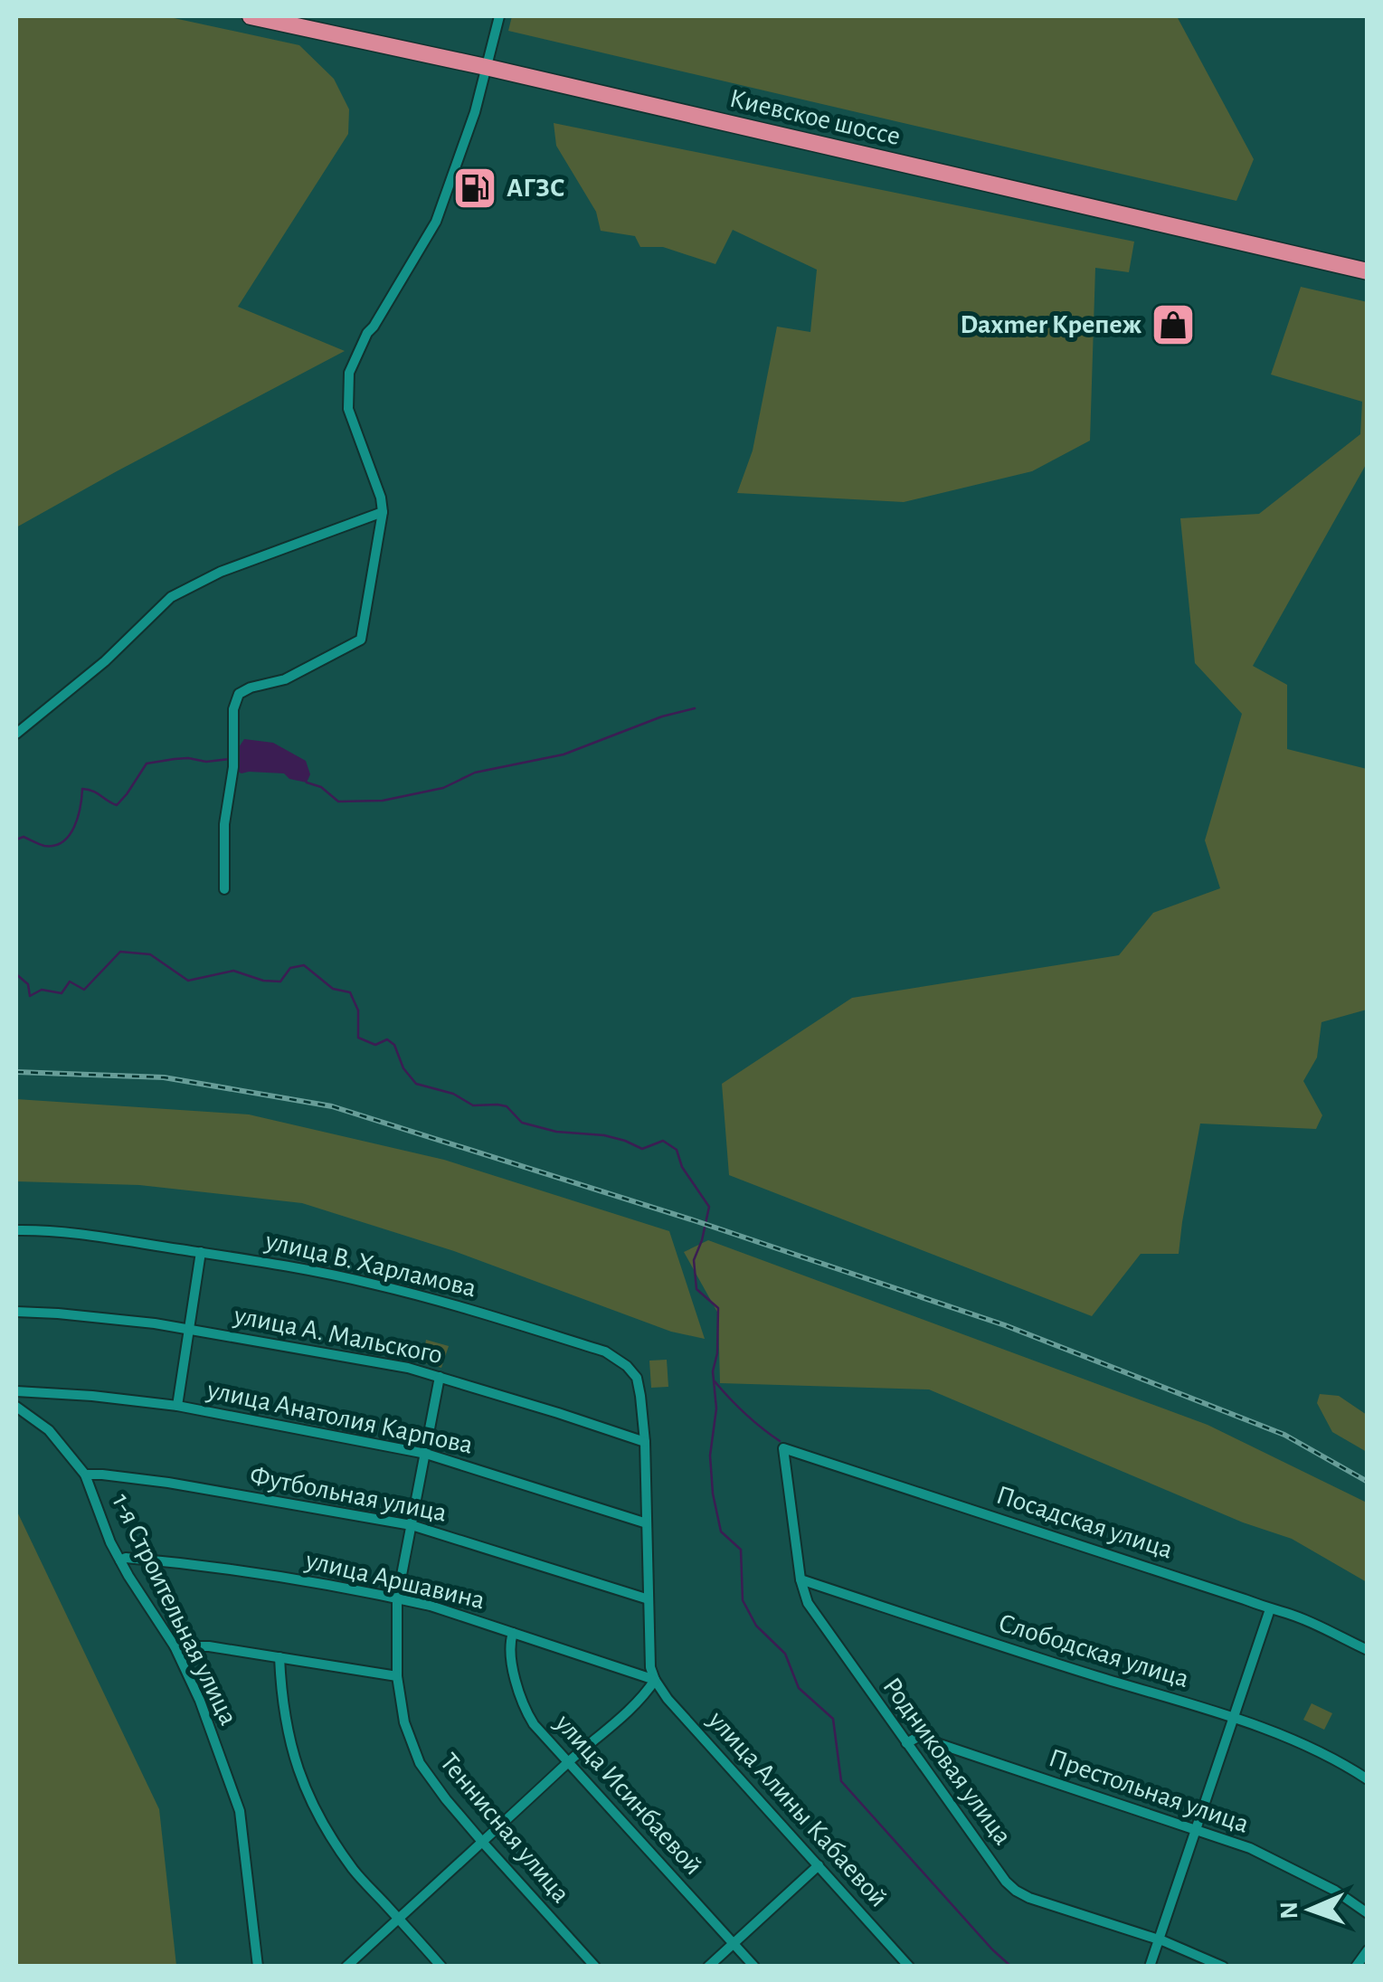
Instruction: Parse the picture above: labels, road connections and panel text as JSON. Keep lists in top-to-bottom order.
{
  "streets": {
    "highway": ["Киевское шоссе"],
    "street": [
      "улица В. Харламова",
      "улица А. Мальского",
      "улица Анатолия Карпова",
      "Футбольная улица",
      "Посадская улица",
      "улица Аршавина",
      "1-я Строительная улица",
      "Слободская улица",
      "Родниковая улица",
      "Престольная улица",
      "улица Исинбаевой",
      "улица Алины Кабаевой",
      "Теннисная улица"
    ]
  },
  "crossings": [
    ["улица В. Харламова", "улица А. Мальского"],
    ["улица В. Харламова", "улица Анатолия Карпова"],
    ["улица В. Харламова", "Футбольная улица"],
    ["улица В. Харламова", "улица Аршавина"],
    ["улица В. Харламова", "улица Алины Кабаевой"],
    ["улица А. Мальского", "Теннисная улица"],
    ["улица Анатолия Карпова", "Теннисная улица"],
    ["Футбольная улица", "1-я Строительная улица"],
    ["Футбольная улица", "Теннисная улица"],
    ["Посадская улица", "Родниковая улица"],
    ["улица Аршавина", "1-я Строительная улица"],
    ["улица Аршавина", "улица Исинбаевой"],
    ["улица Аршавина", "улица Алины Кабаевой"],
    ["улица Аршавина", "Теннисная улица"],
    ["Слободская улица", "Родниковая улица"],
    ["Родниковая улица", "Престольная улица"]
  ],
  "places": {
    "fuel station": ["АГЗС"],
    "shop": ["Daxmer Крепеж"]
  },
  "north": "left"
}
